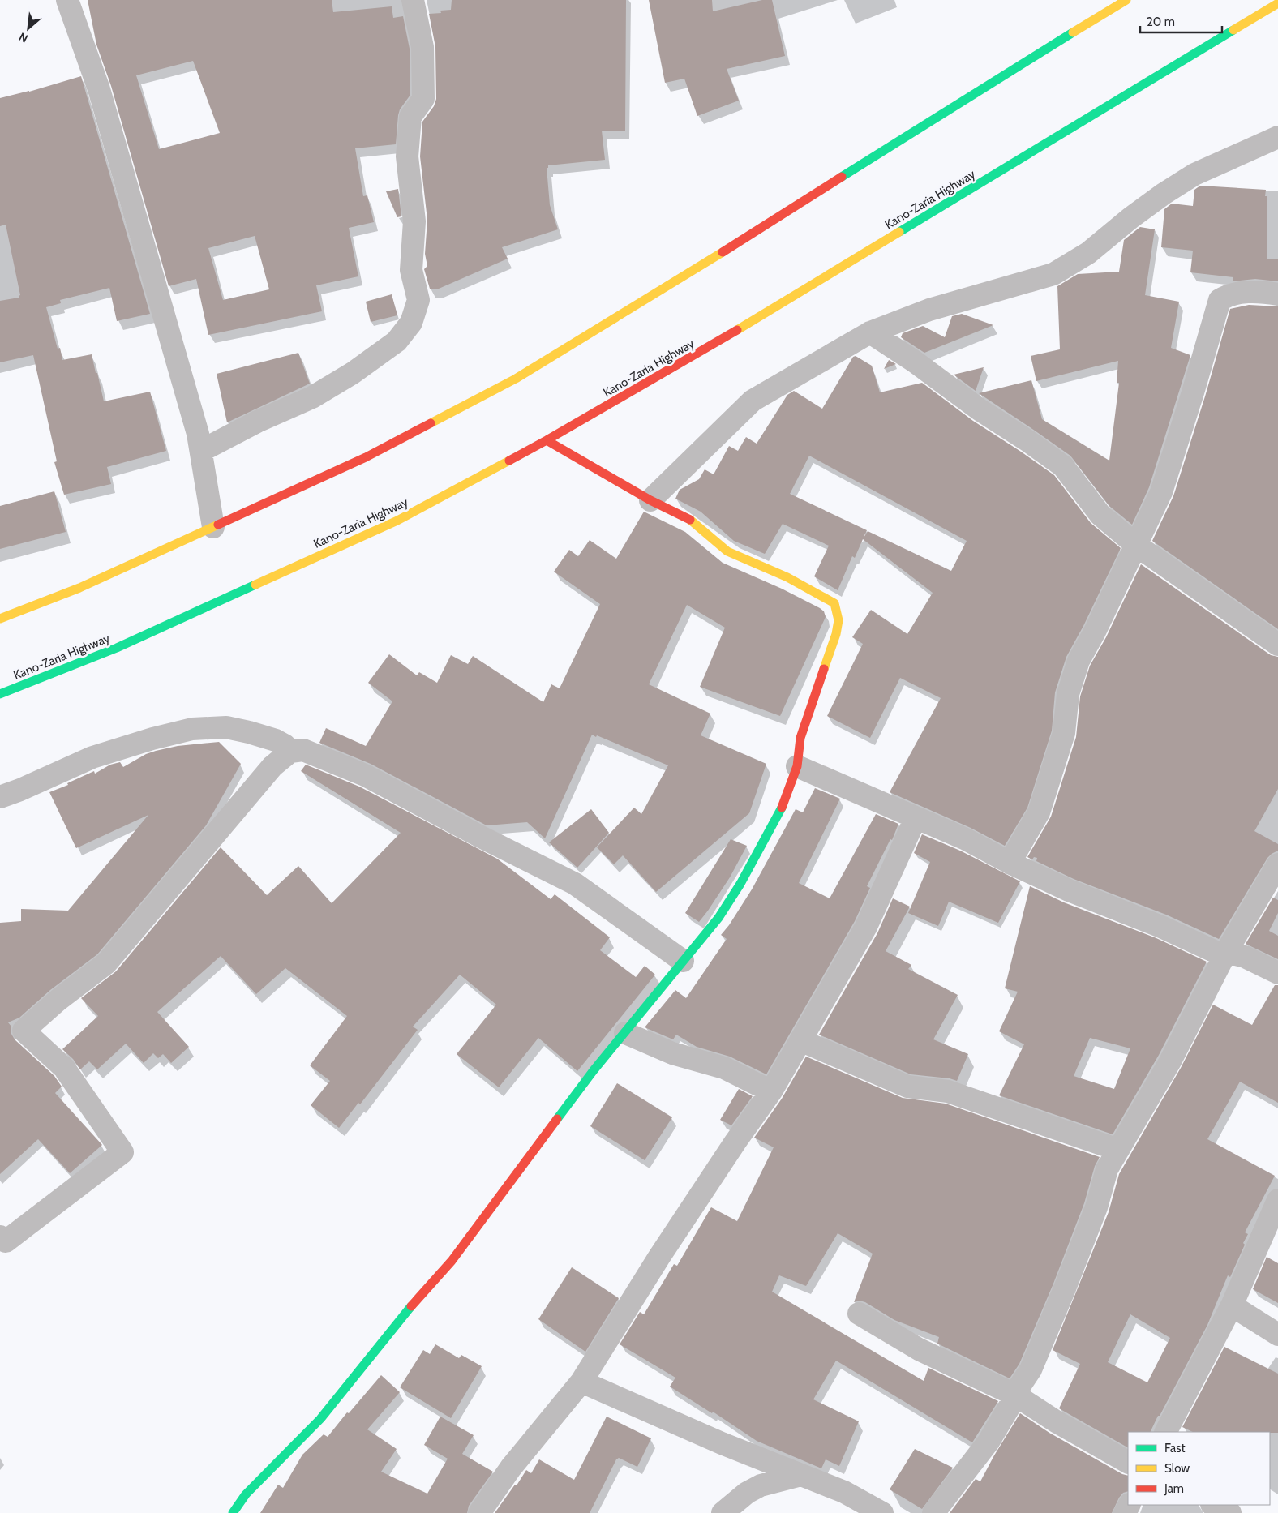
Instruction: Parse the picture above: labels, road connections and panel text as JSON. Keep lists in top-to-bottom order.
{
  "streets": {
    "main road": ["Kano-Zaria Highway"]
  },
  "legend": ["Fast", "Slow", "Jam"],
  "scale_bar": "20 m",
  "north": "bottom left"
}
